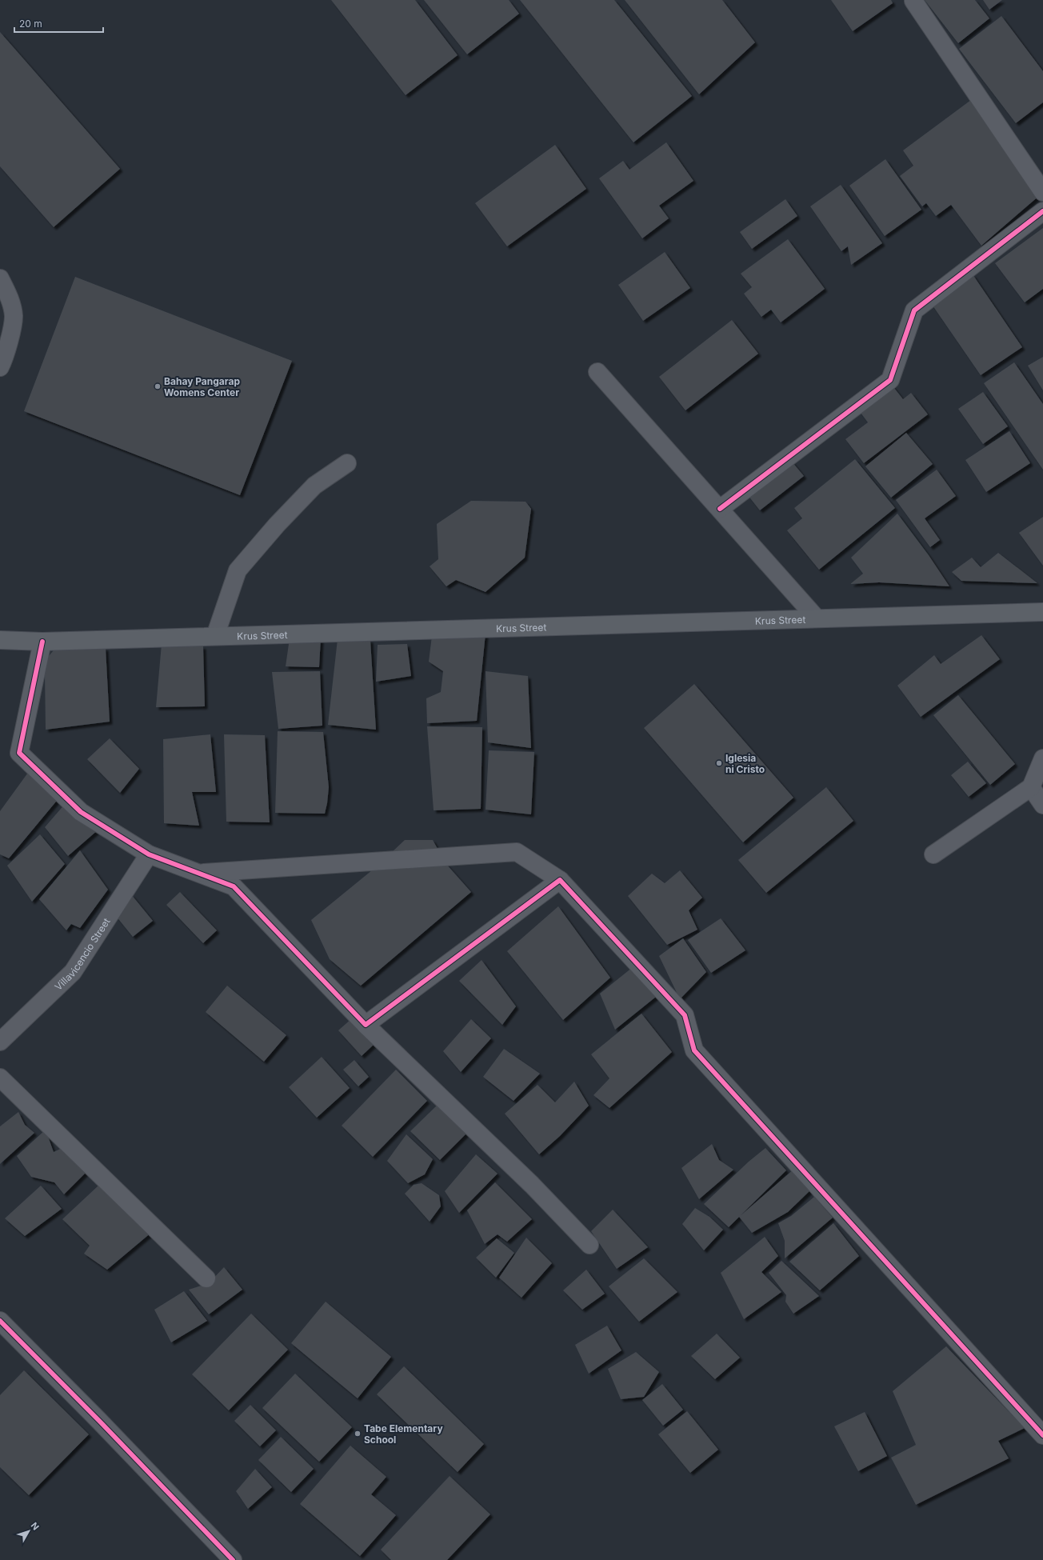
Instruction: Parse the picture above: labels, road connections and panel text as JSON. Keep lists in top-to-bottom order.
{
  "streets": {
    "main road": ["Krus Street"],
    "street": ["Villavicencio Street"]
  },
  "places": ["Bahay Pangarap Womens Center", "Iglesia ni Cristo", "Tabe Elementary School"],
  "scale_bar": "20 m",
  "north": "top right"
}
